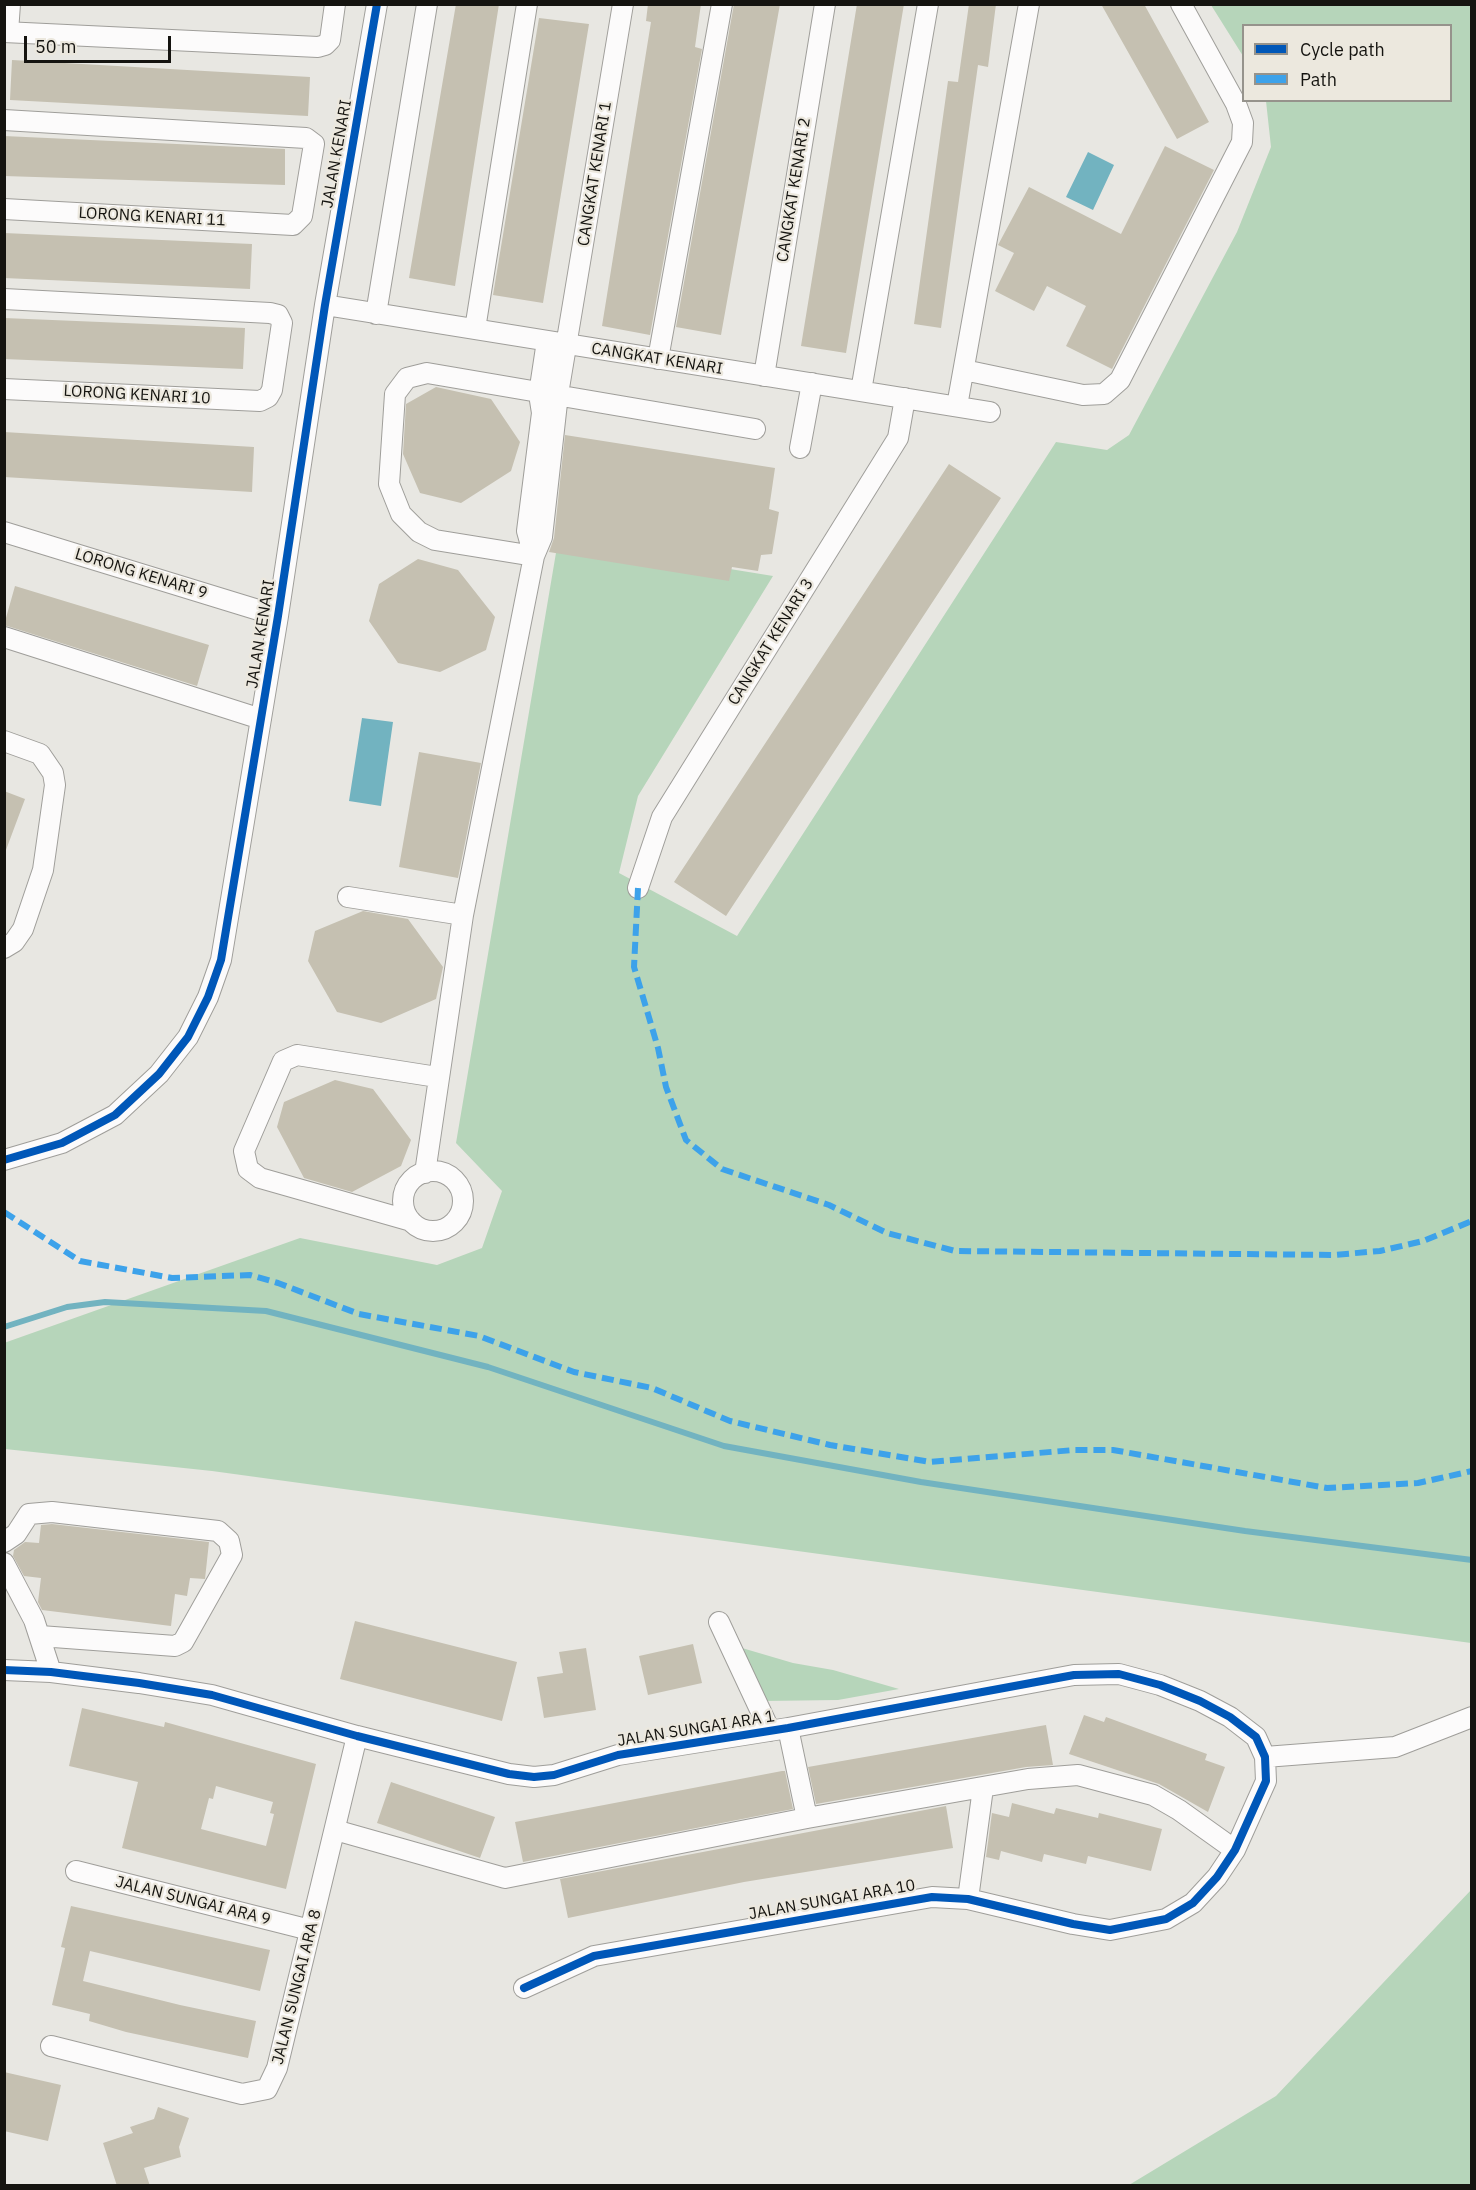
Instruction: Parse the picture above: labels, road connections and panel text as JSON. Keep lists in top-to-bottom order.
{
  "streets": {
    "street": [
      "JALAN KENARI",
      "CANGKAT KENARI 1",
      "CANGKAT KENARI 2",
      "LORONG KENARI 11",
      "CANGKAT KENARI",
      "LORONG KENARI 10",
      "LORONG KENARI 9",
      "CANGKAT KENARI 3",
      "JALAN SUNGAI ARA 1",
      "JALAN SUNGAI ARA 10",
      "JALAN SUNGAI ARA 9",
      "JALAN SUNGAI ARA 8"
    ]
  },
  "crossings": [
    ["JALAN KENARI", "CANGKAT KENARI"],
    ["JALAN KENARI", "LORONG KENARI 9"],
    ["CANGKAT KENARI 1", "CANGKAT KENARI"],
    ["CANGKAT KENARI 2", "CANGKAT KENARI"],
    ["CANGKAT KENARI", "CANGKAT KENARI 3"],
    ["JALAN SUNGAI ARA 1", "JALAN SUNGAI ARA 10"],
    ["JALAN SUNGAI ARA 1", "JALAN SUNGAI ARA 8"],
    ["JALAN SUNGAI ARA 9", "JALAN SUNGAI ARA 8"]
  ],
  "legend": ["Cycle path", "Path"],
  "scale_bar": "50 m"
}
